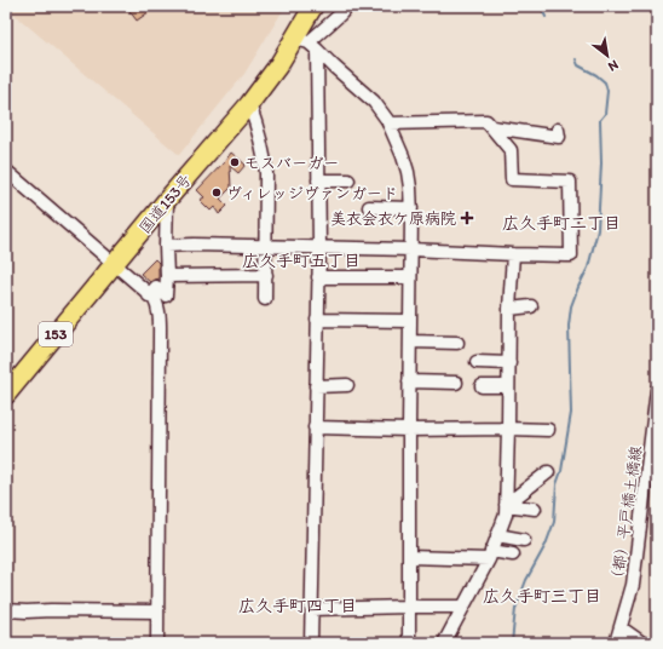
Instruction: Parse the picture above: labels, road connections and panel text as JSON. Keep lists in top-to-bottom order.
{
  "streets": {
    "highway": ["国道153号", "153"],
    "street": ["（都）平戸橋土橋線"]
  },
  "districts": [
    "広久手町二丁目",
    "広久手町五丁目",
    "広久手町三丁目",
    "広久手町四丁目"
  ],
  "places": {
    "other": ["モスバーガー", "ヴィレッジヴァンガード"],
    "health": ["美衣会衣ケ原病院"]
  },
  "north": "bottom right"
}
